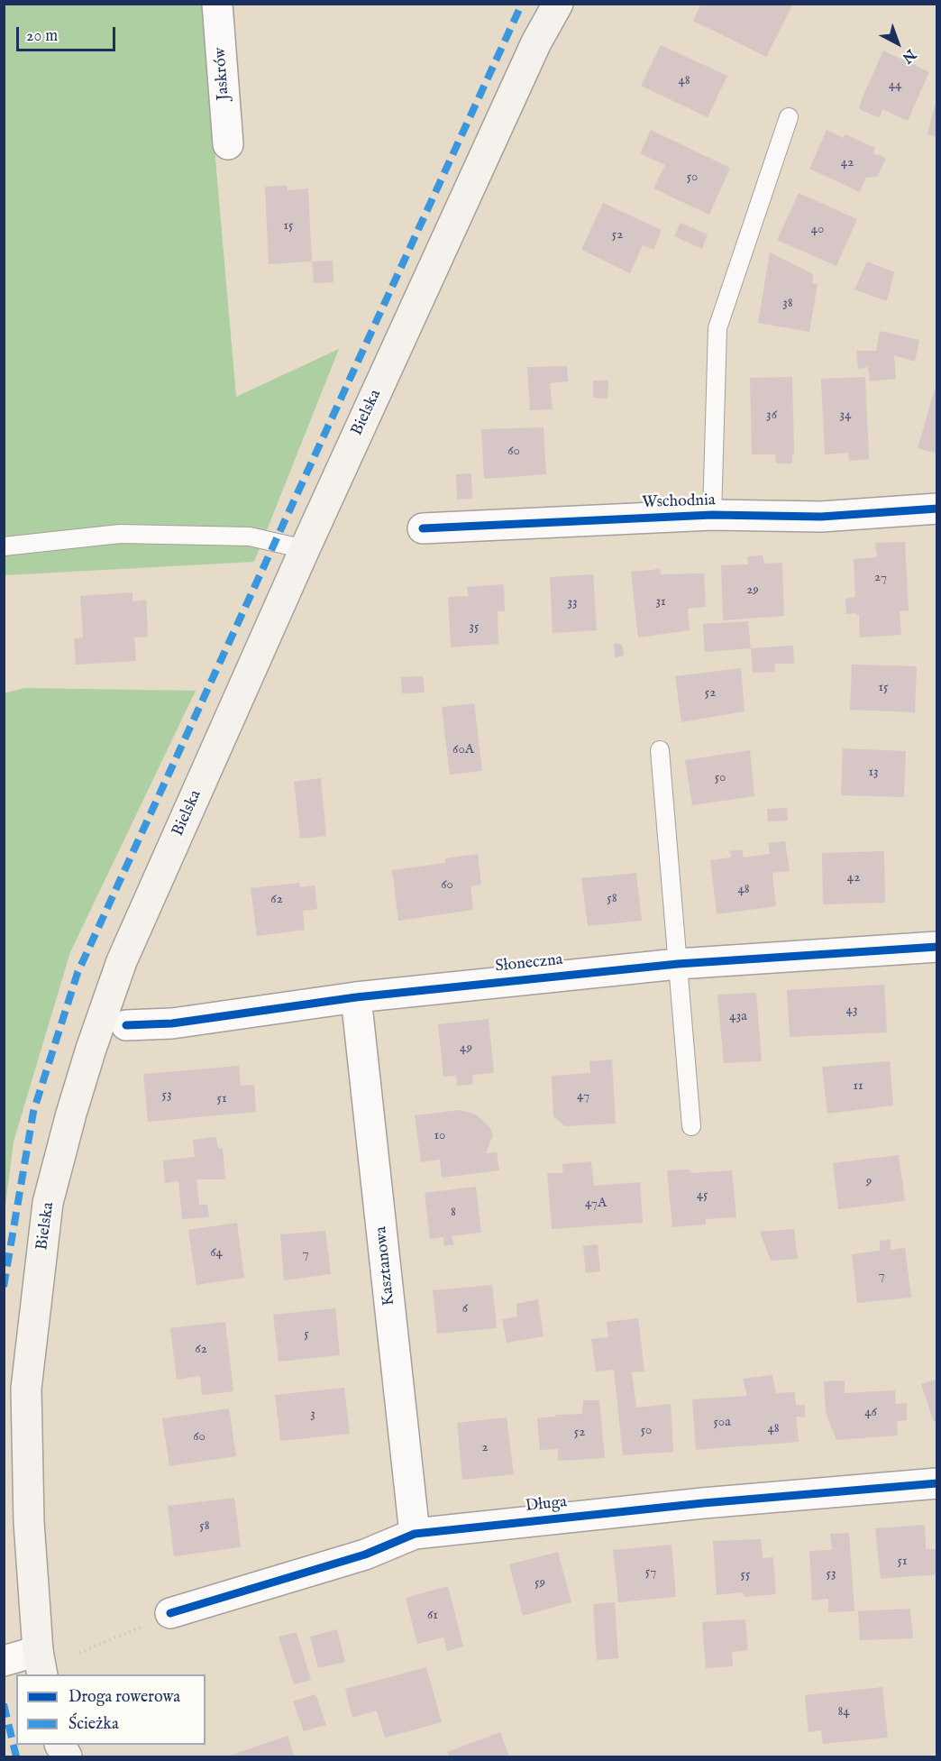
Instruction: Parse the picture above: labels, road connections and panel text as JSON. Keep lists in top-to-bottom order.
{
  "streets": {
    "main road": ["Bielska"],
    "street": [
      "Jaskrów",
      "Wschodnia",
      "Słoneczna",
      "Kasztanowa",
      "Długa"
    ]
  },
  "crossings": [
    ["Słoneczna", "Kasztanowa"],
    ["Kasztanowa", "Długa"]
  ],
  "house_numbers": [
    "48",
    "44",
    "42",
    "50",
    "15",
    "40",
    "52",
    "38",
    "36",
    "34",
    "60",
    "27",
    "29",
    "31",
    "33",
    "35",
    "15",
    "52",
    "60A",
    "13",
    "50",
    "42",
    "60",
    "48",
    "58",
    "62",
    "43",
    "43a",
    "49",
    "11",
    "53",
    "47",
    "51",
    "10",
    "9",
    "45",
    "47A",
    "8",
    "64",
    "7",
    "7",
    "6",
    "5",
    "62",
    "46",
    "3",
    "50a",
    "48",
    "50",
    "52",
    "60",
    "2",
    "58",
    "51",
    "57",
    "53",
    "55",
    "59",
    "61",
    "84"
  ],
  "legend": ["Droga rowerowa", "Ścieżka"],
  "scale_bar": "20 m",
  "north": "bottom right"
}
